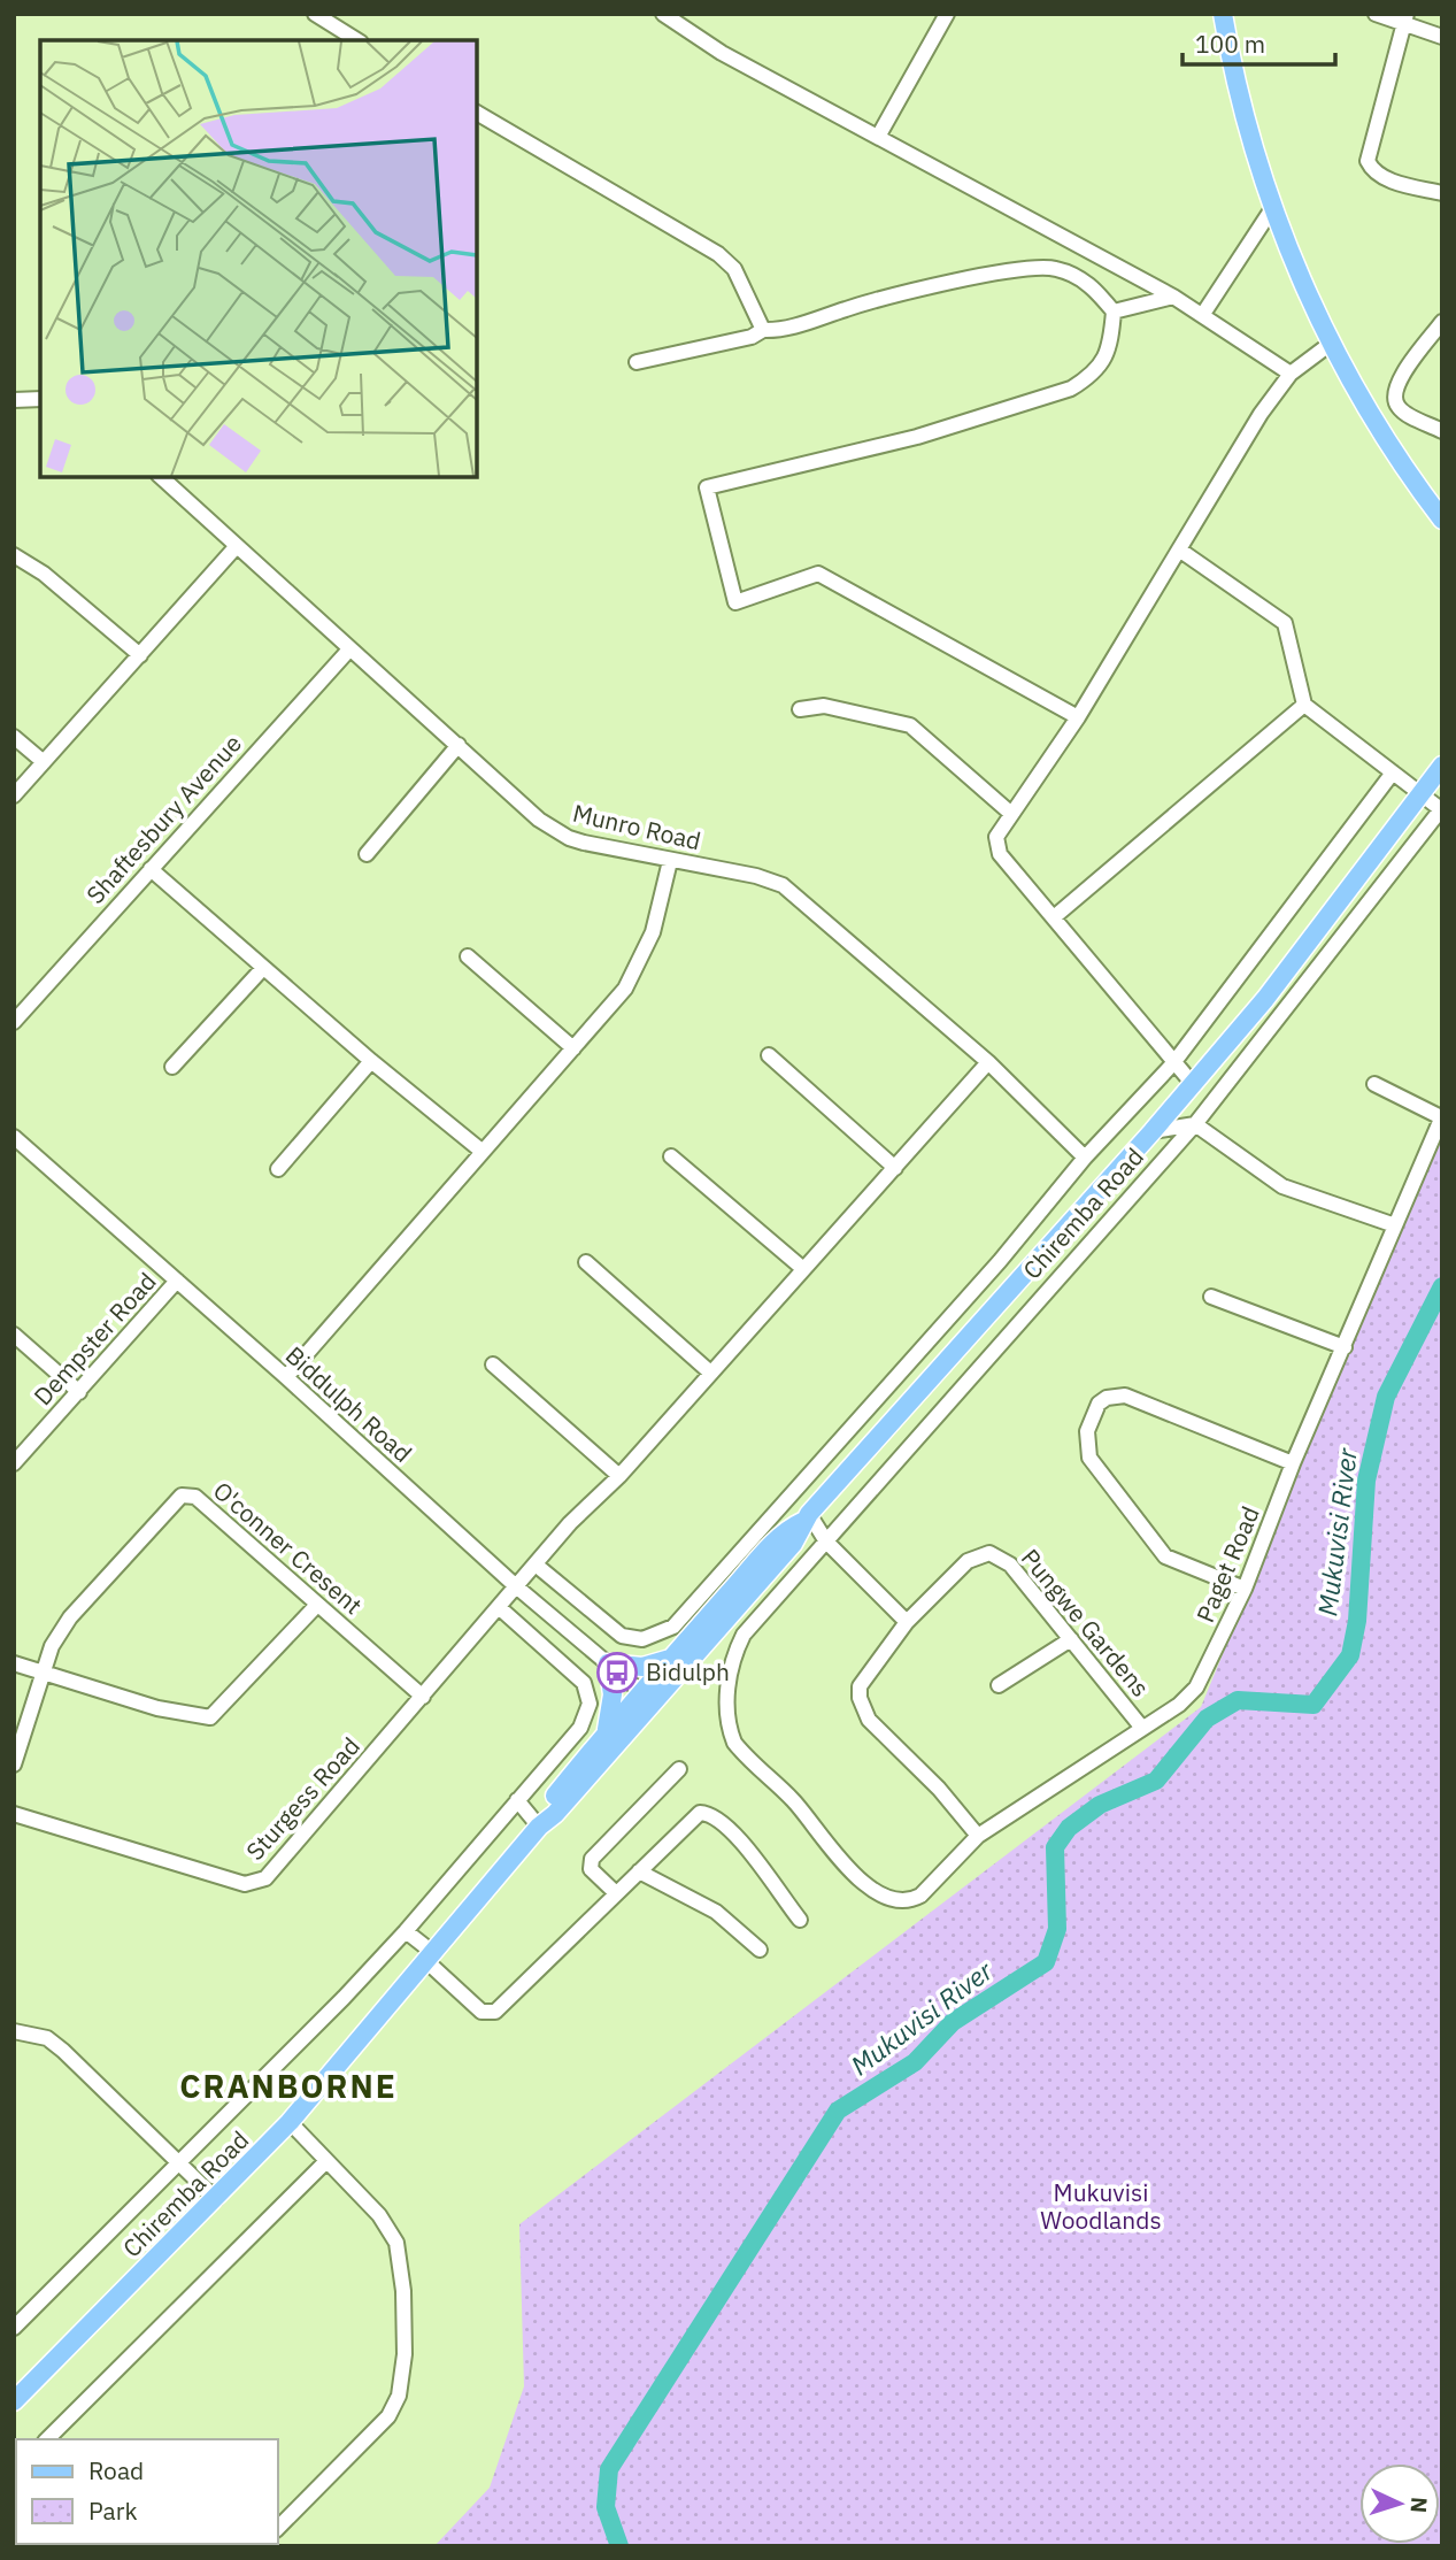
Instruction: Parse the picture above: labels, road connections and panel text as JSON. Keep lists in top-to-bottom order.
{
  "streets": {
    "main road": ["Chiremba Road"],
    "street": [
      "Shaftesbury Avenue",
      "Munro Road",
      "Dempster Road",
      "Biddulph Road",
      "O'conner Cresent",
      "Paget Road",
      "Pungwe Gardens",
      "Sturgess Road"
    ]
  },
  "crossings": [
    ["Shaftesbury Avenue", "Munro Road"],
    ["Munro Road", "Sturgess Road"],
    ["Chiremba Road", "Biddulph Road"],
    ["Chiremba Road", "Paget Road"],
    ["Dempster Road", "Biddulph Road"],
    ["Biddulph Road", "Sturgess Road"],
    ["O'conner Cresent", "Sturgess Road"],
    ["Paget Road", "Pungwe Gardens"]
  ],
  "districts": ["CRANBORNE"],
  "water": ["Mukuvisi River"],
  "parks": ["Mukuvisi Woodlands"],
  "places": {
    "bus stop": ["Bidulph"]
  },
  "legend": ["Road", "Park"],
  "scale_bar": "100 m",
  "north": "right"
}
